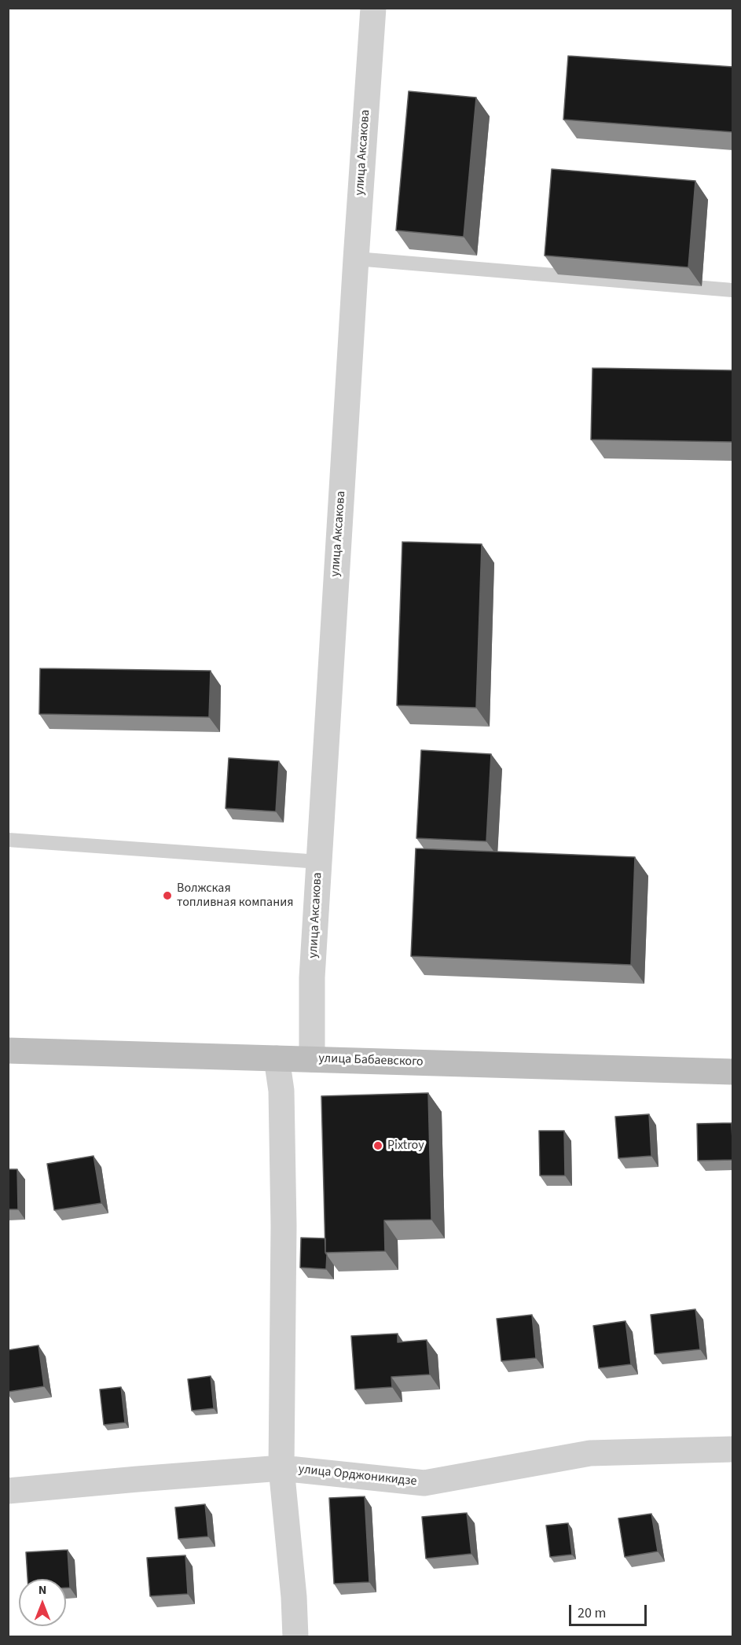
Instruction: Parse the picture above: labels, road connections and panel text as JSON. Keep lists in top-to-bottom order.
{
  "streets": {
    "main road": ["улица Бабаевского"],
    "street": ["улица Аксакова", "улица Орджоникидзе"]
  },
  "crossings": [
    ["улица Аксакова", "улица Бабаевского"]
  ],
  "places": ["Волжская топливная компания", "Pixtroy"],
  "scale_bar": "20 m",
  "north": "top"
}
